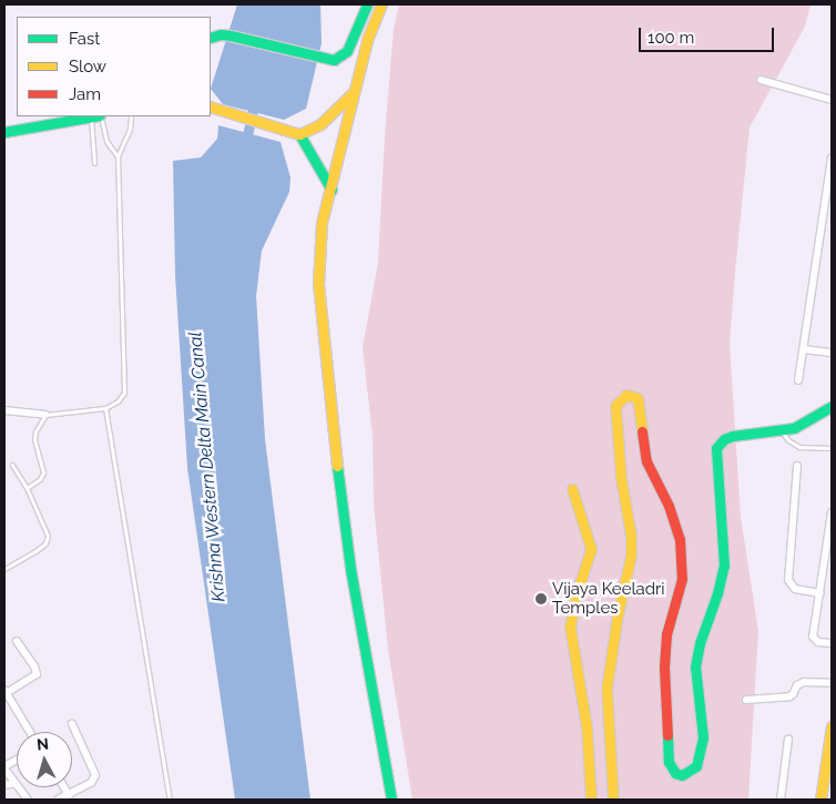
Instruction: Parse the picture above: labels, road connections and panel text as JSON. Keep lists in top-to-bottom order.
{
  "water": ["Krishna Western Delta Main Canal"],
  "places": ["Vijaya Keeladri Temples"],
  "legend": ["Fast", "Slow", "Jam"],
  "scale_bar": "100 m",
  "north": "top"
}
